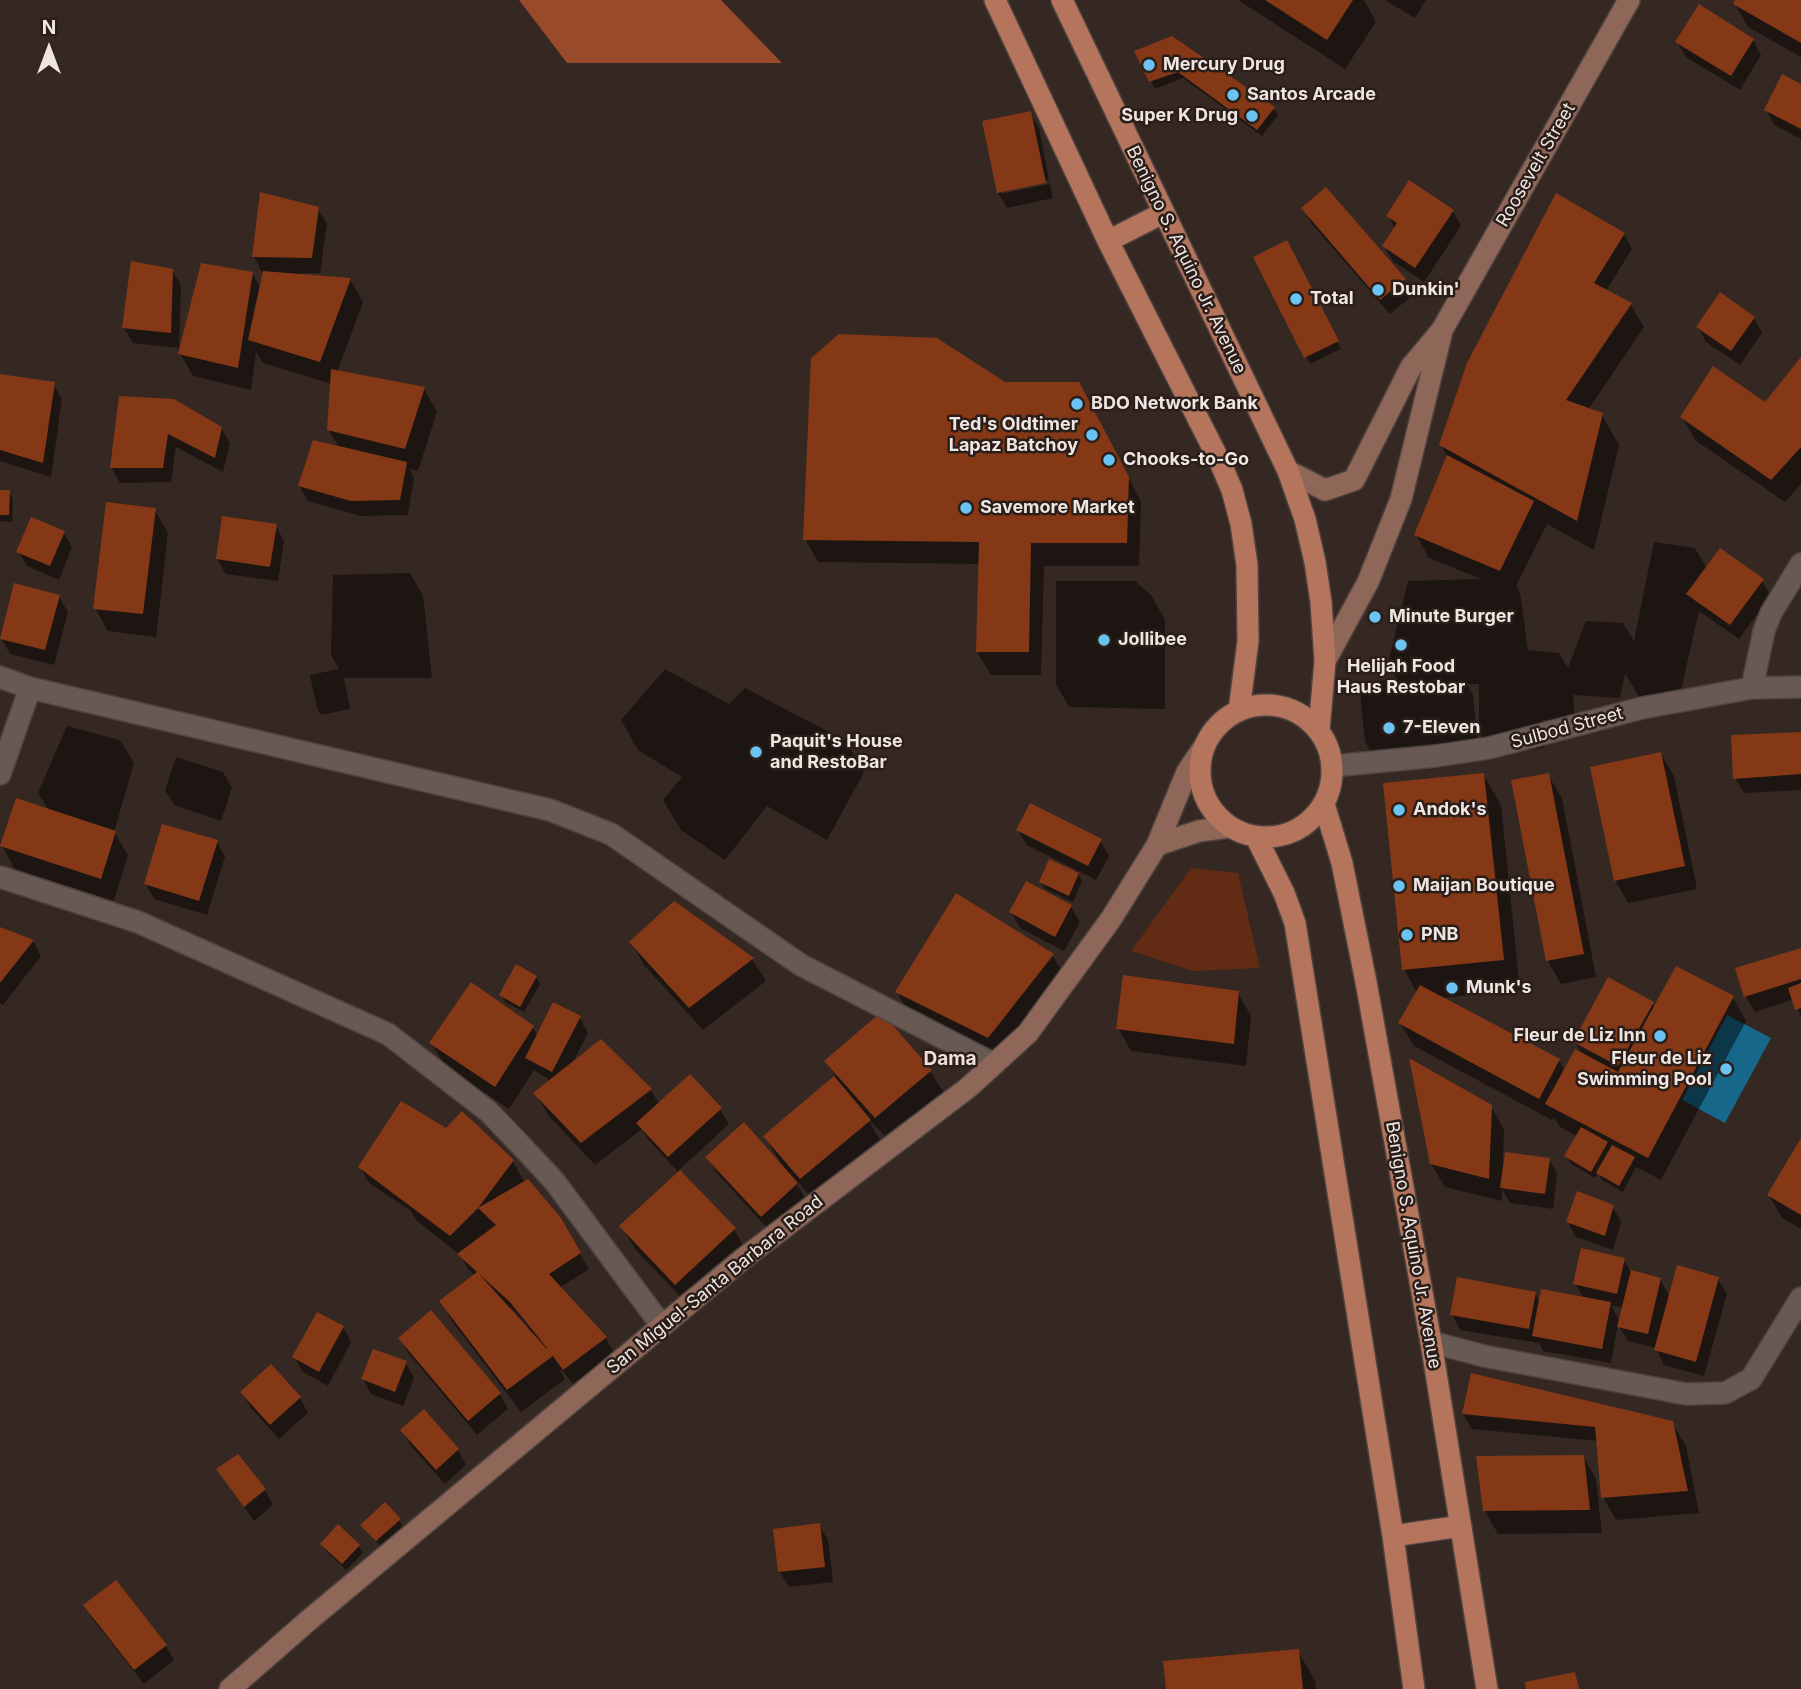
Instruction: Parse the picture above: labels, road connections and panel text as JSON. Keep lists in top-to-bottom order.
{
  "streets": {
    "main road": ["Roosevelt Street", "Benigno S. Aquino Jr. Avenue", "San Miguel-Santa Barbara Road"],
    "street": ["Sulbod Street"]
  },
  "crossings": [
    ["Roosevelt Street", "Benigno S. Aquino Jr. Avenue"],
    ["Benigno S. Aquino Jr. Avenue", "Sulbod Street"],
    ["Benigno S. Aquino Jr. Avenue", "San Miguel-Santa Barbara Road"],
    ["Sulbod Street", "San Miguel-Santa Barbara Road"]
  ],
  "districts": ["Dama"],
  "places": [
    "Mercury Drug",
    "Santos Arcade",
    "Super K Drug",
    "Dunkin'",
    "Total",
    "BDO Network Bank",
    "Ted's Oldtimer Lapaz Batchoy",
    "Chooks-to-Go",
    "Savemore Market",
    "Minute Burger",
    "Jollibee",
    "Helijah Food Haus Restobar",
    "7-Eleven",
    "Paquit's House and RestoBar",
    "Andok's",
    "Maijan Boutique",
    "PNB",
    "Munk's",
    "Fleur de Liz Inn",
    "Fleur de Liz Swimming Pool"
  ],
  "north": "top"
}
